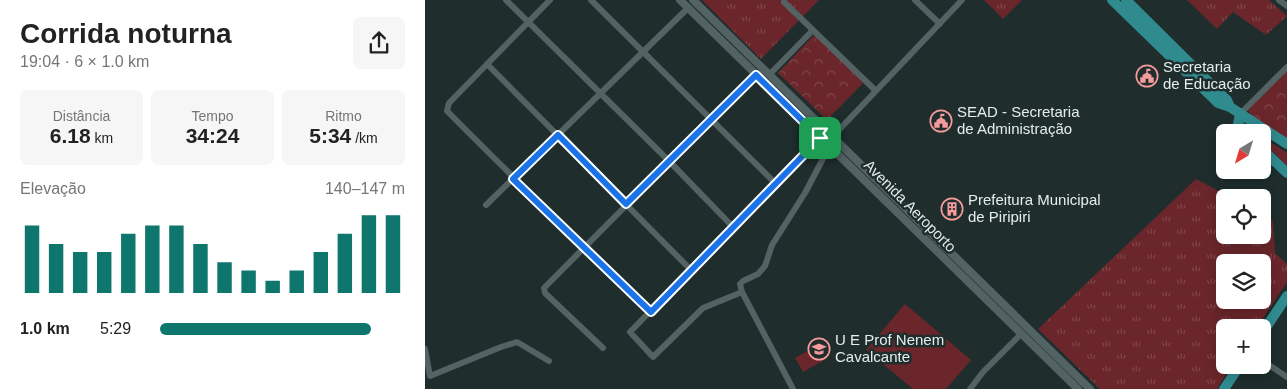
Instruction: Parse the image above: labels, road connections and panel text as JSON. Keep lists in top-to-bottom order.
{
  "streets": {
    "street": ["Avenida Aeroporto"]
  },
  "places": {
    "public building": ["Secretaria de Educação", "SEAD - Secretaria de Administração"],
    "building": ["Prefeitura Municipal de Piripiri"],
    "school or university": ["U E Prof Nenem Cavalcante"]
  },
  "north": "bottom left",
  "page": {
    "heading": ["Corrida noturna", "19:04 · 6 × 1.0 km"],
    "stats": [
      ["Distância", "6.18 km"],
      ["Tempo", "34:24"],
      ["Ritmo", "5:34 /km"]
    ],
    "map_buttons": "+",
    "chart": ["Elevação", "140–147 m"],
    "list": [
      {
        "name": "1.0 km",
        "note": "5:29"
      }
    ]
  }
}
